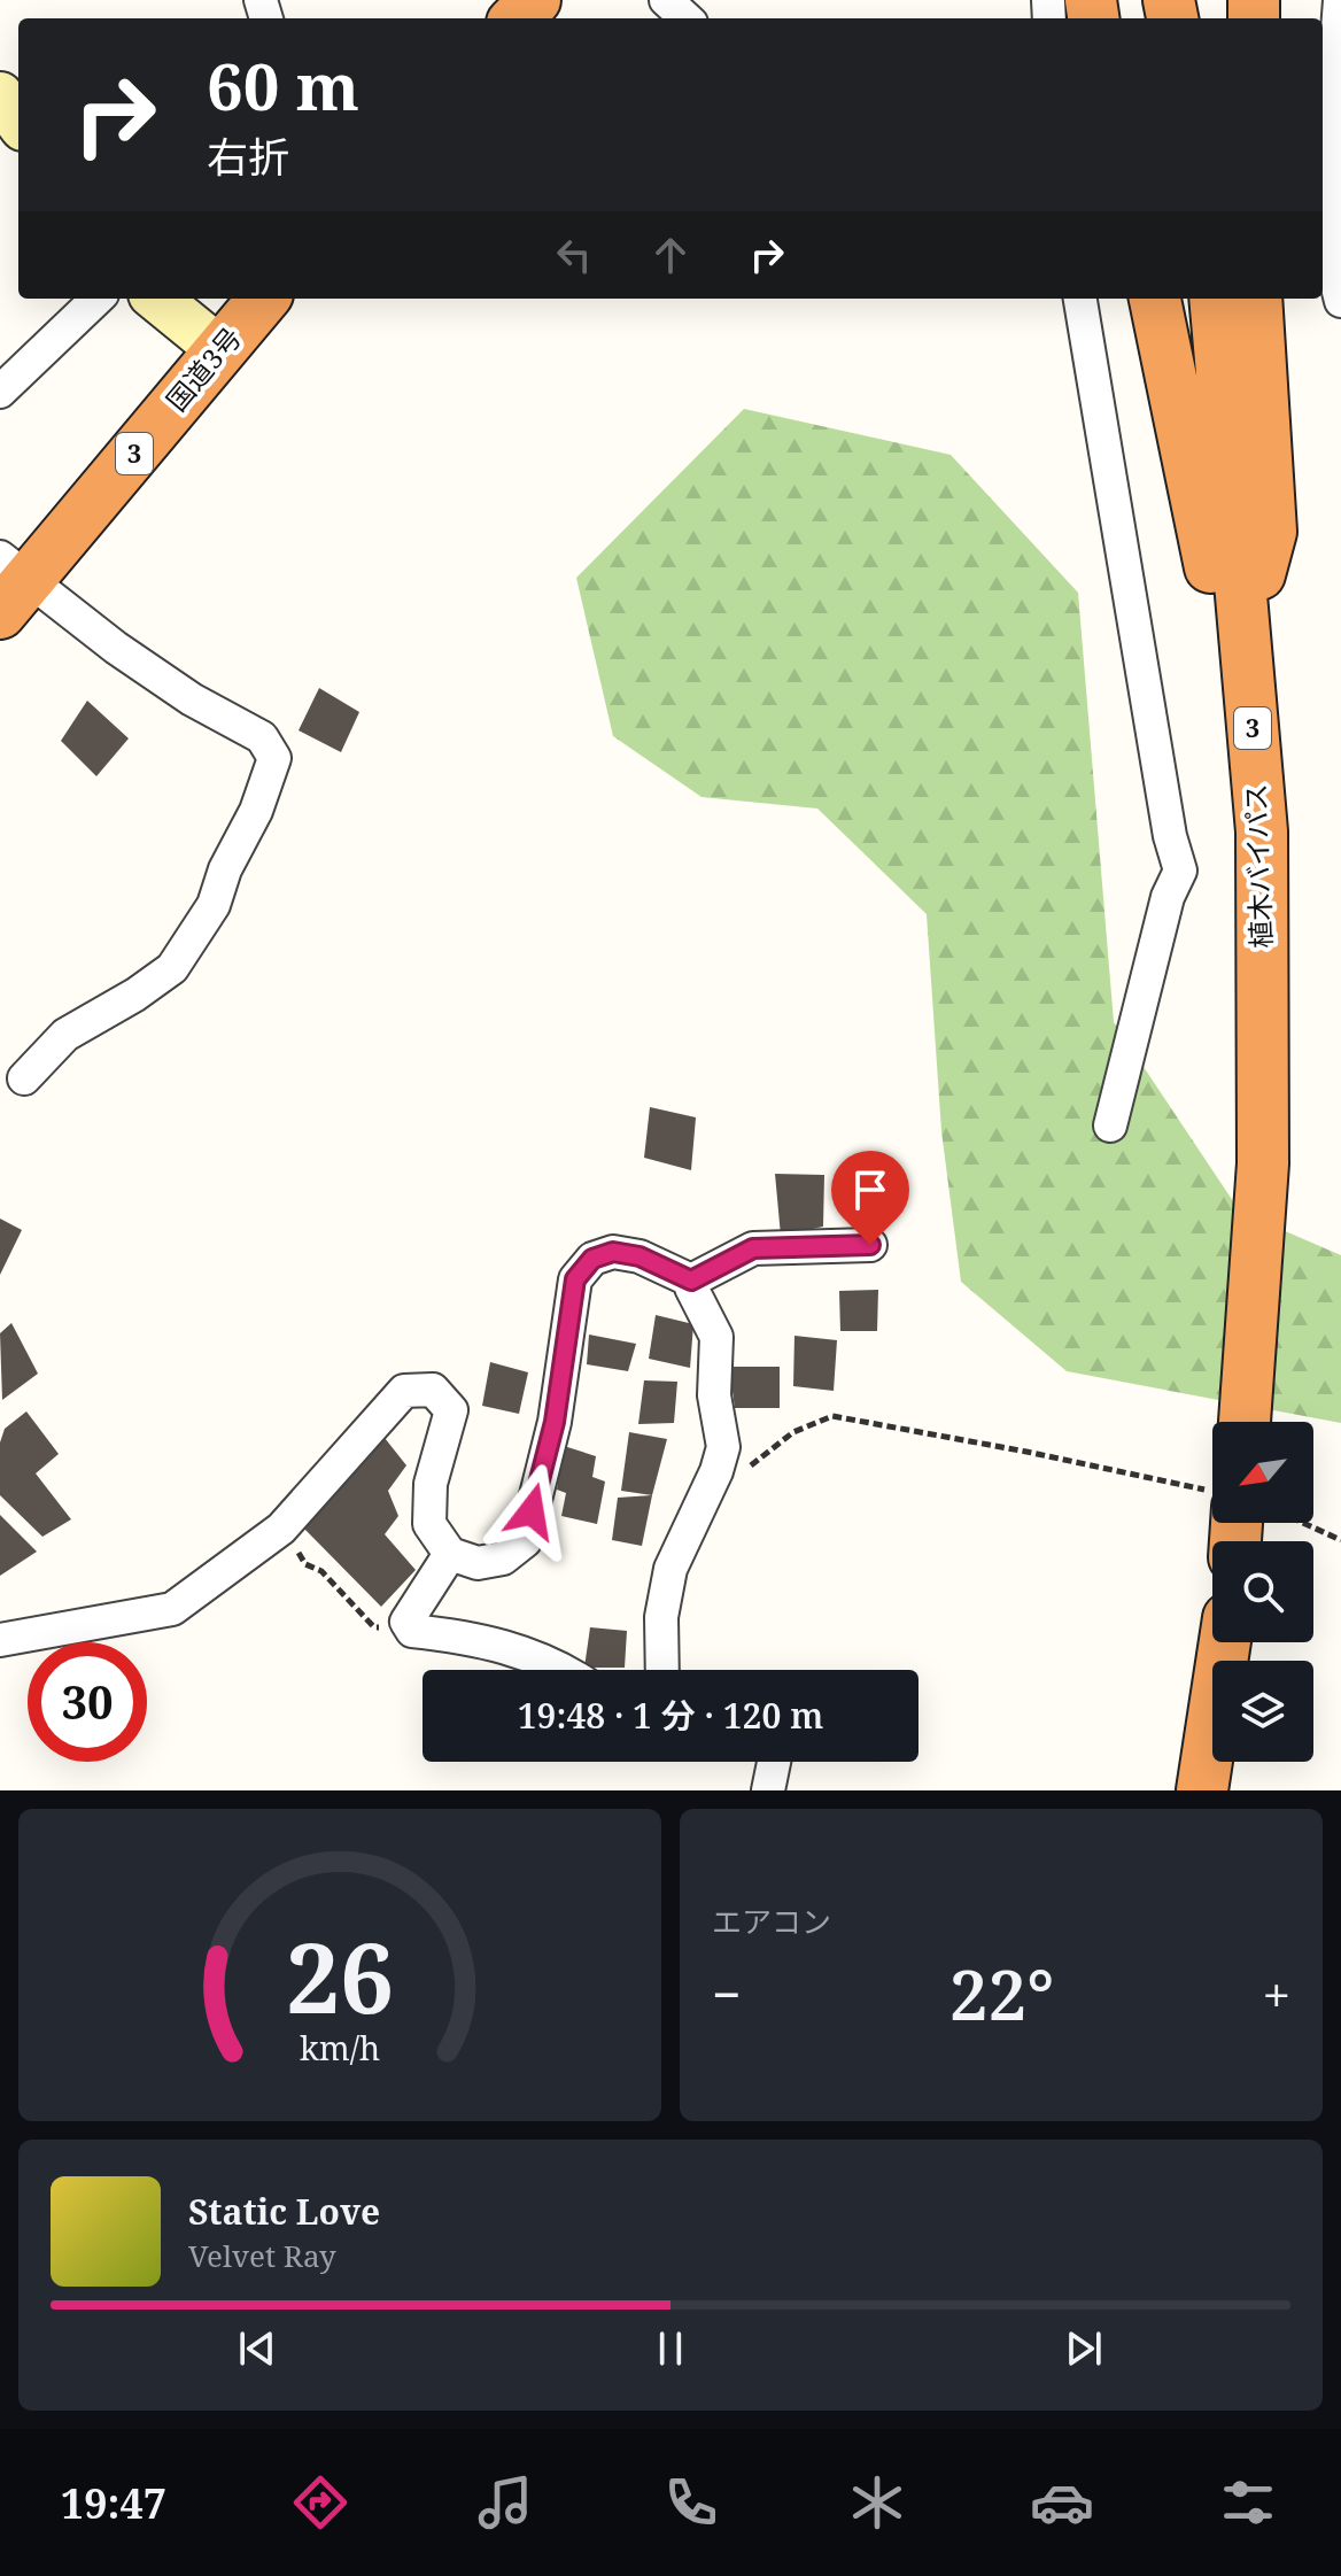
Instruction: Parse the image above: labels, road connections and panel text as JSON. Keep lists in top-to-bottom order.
{
  "streets": {
    "highway": ["国道3号", "3", "植木バイパス"]
  },
  "north": "bottom left",
  "page": {
    "turn": ["60 m", "右折"],
    "limit": "30",
    "trip": "19:48 · 1 分 · 120 m",
    "tile": "エアコン",
    "heat": ["−", "22°", "+"],
    "song": ["Static Love", "Velvet Ray"],
    "tabs": "19:47",
    "gauge": ["26", "km/h"]
  }
}
